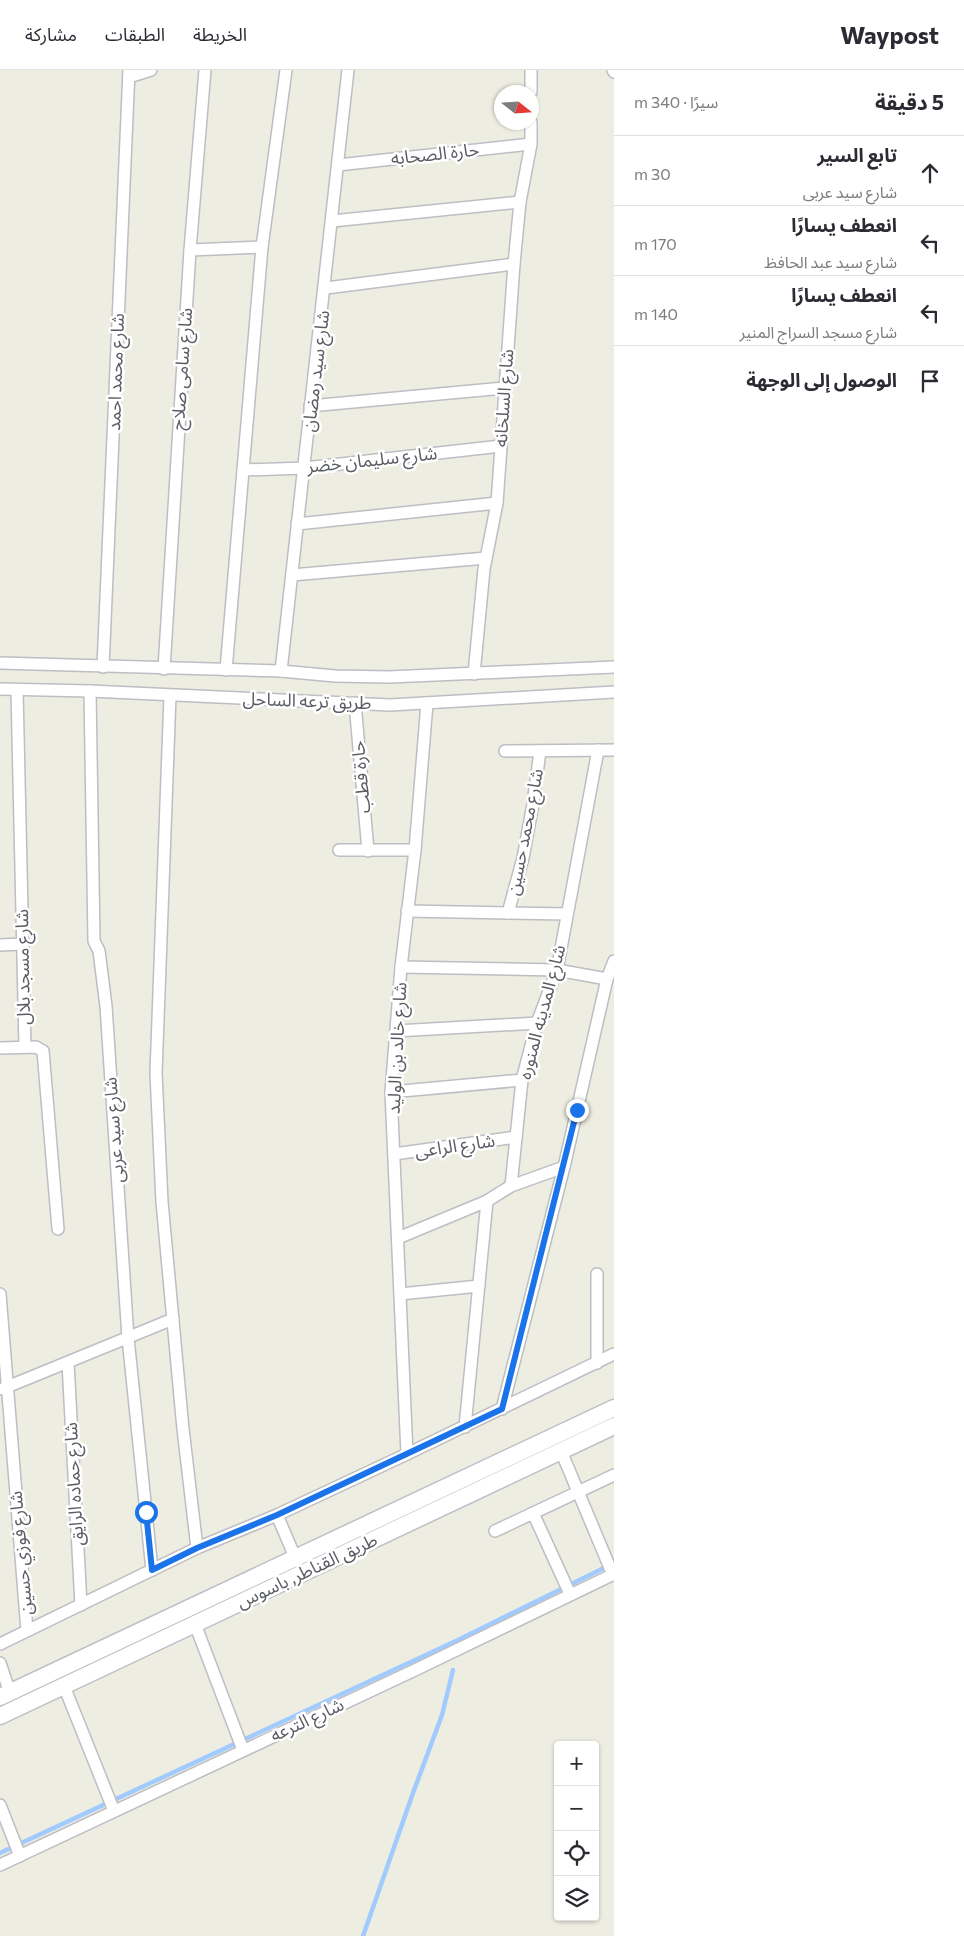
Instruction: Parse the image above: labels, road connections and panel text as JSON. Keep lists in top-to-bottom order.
{
  "streets": {
    "main road": ["طريق القناطر, باسوس"],
    "street": [
      "حارة الصحابه",
      "شارع سامى صلاح",
      "شارع سيد رمضان",
      "شارع محمد احمد",
      "شارع السلخانه",
      "شارع سليمان خضر",
      "طريق ترعه الساحل",
      "حارة قطب",
      "شارع محمد حسين",
      "شارع مسجد بلال",
      "شارع المدينه المنوره",
      "شارع خالد بن الوليد",
      "شارع سيد عربى",
      "شارع الراعى",
      "شارع حماده الرايق",
      "شارع فوزي حسين",
      "شارع الترعه"
    ]
  },
  "crossings": [
    ["حارة الصحابه", "شارع سيد رمضان"],
    ["حارة الصحابه", "شارع السلخانه"],
    ["شارع سامى صلاح", "طريق ترعه الساحل"],
    ["شارع سيد رمضان", "شارع سليمان خضر"],
    ["شارع سيد رمضان", "طريق ترعه الساحل"],
    ["شارع محمد احمد", "طريق ترعه الساحل"],
    ["شارع السلخانه", "شارع سليمان خضر"],
    ["شارع السلخانه", "طريق ترعه الساحل"],
    ["طريق ترعه الساحل", "حارة قطب"],
    ["طريق ترعه الساحل", "شارع مسجد بلال"],
    ["طريق ترعه الساحل", "شارع خالد بن الوليد"],
    ["طريق ترعه الساحل", "شارع سيد عربى"],
    ["شارع المدينه المنوره", "شارع الراعى"],
    ["شارع خالد بن الوليد", "شارع الراعى"]
  ],
  "north": "right",
  "page": {
    "header": "Waypost",
    "nav": ["الخريطة", "الطبقات", "مشاركة"],
    "heading": ["5 دقيقة", "سيرًا · 340 m"],
    "list": [
      ["تابع السير", "شارع سيد عربى", "30 m"],
      ["انعطف يسارًا", "شارع سيد عبد الحافظ", "170 m"],
      ["انعطف يسارًا", "شارع مسجد السراج المنير", "140 m"],
      "الوصول إلى الوجهة"
    ],
    "map_buttons": ["+", "−"]
  }
}
